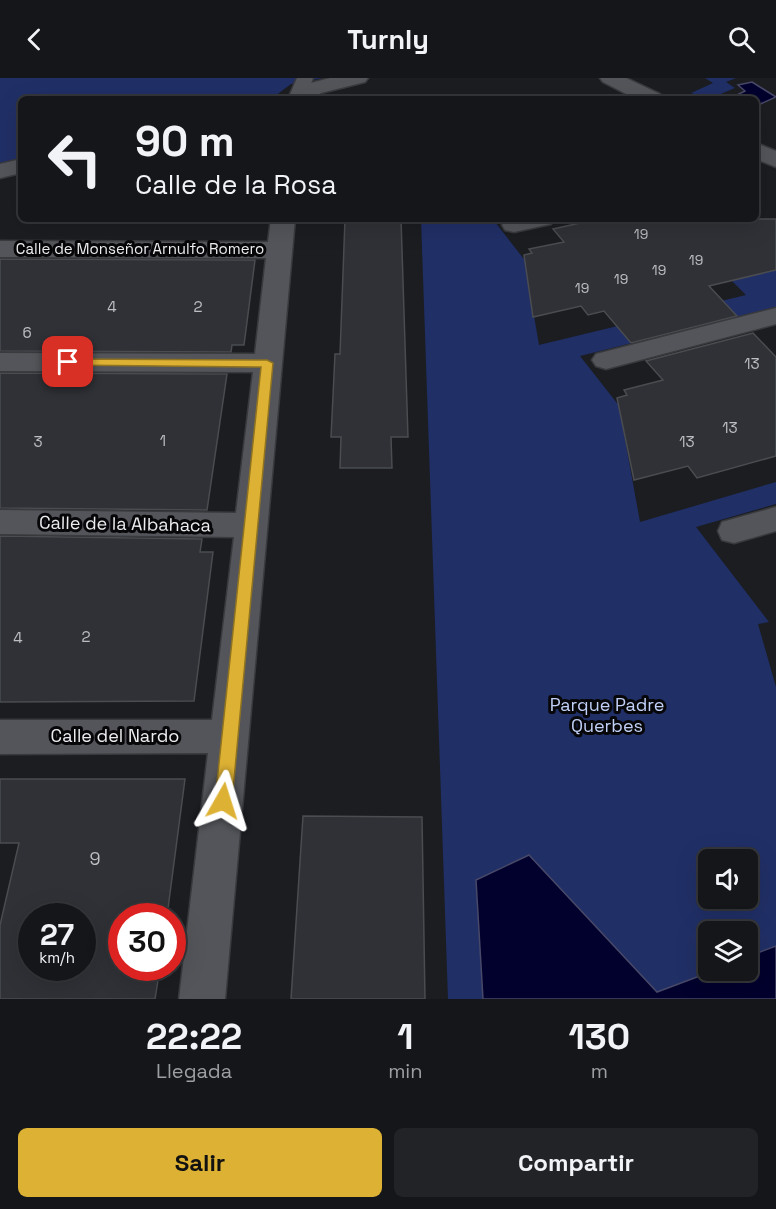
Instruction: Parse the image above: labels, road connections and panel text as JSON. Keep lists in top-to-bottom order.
{
  "streets": {
    "street": ["Calle de Monseñor Arnulfo Romero", "Calle de la Albahaca", "Calle del Nardo"]
  },
  "parks": ["Parque Padre Querbes"],
  "house_numbers": [
    "19",
    "19",
    "19",
    "19",
    "19",
    "4",
    "2",
    "6",
    "13",
    "13",
    "1",
    "3",
    "13",
    "2",
    "4",
    "9"
  ],
  "page": {
    "header": "Turnly",
    "turn": ["90 m", "Calle de la Rosa"],
    "speed": "27 km/h",
    "limit": "30",
    "eta": [
      "22:22",
      "Llegada",
      "1",
      "min",
      "130",
      "m"
    ],
    "buttons": ["Salir", "Compartir"]
  }
}
